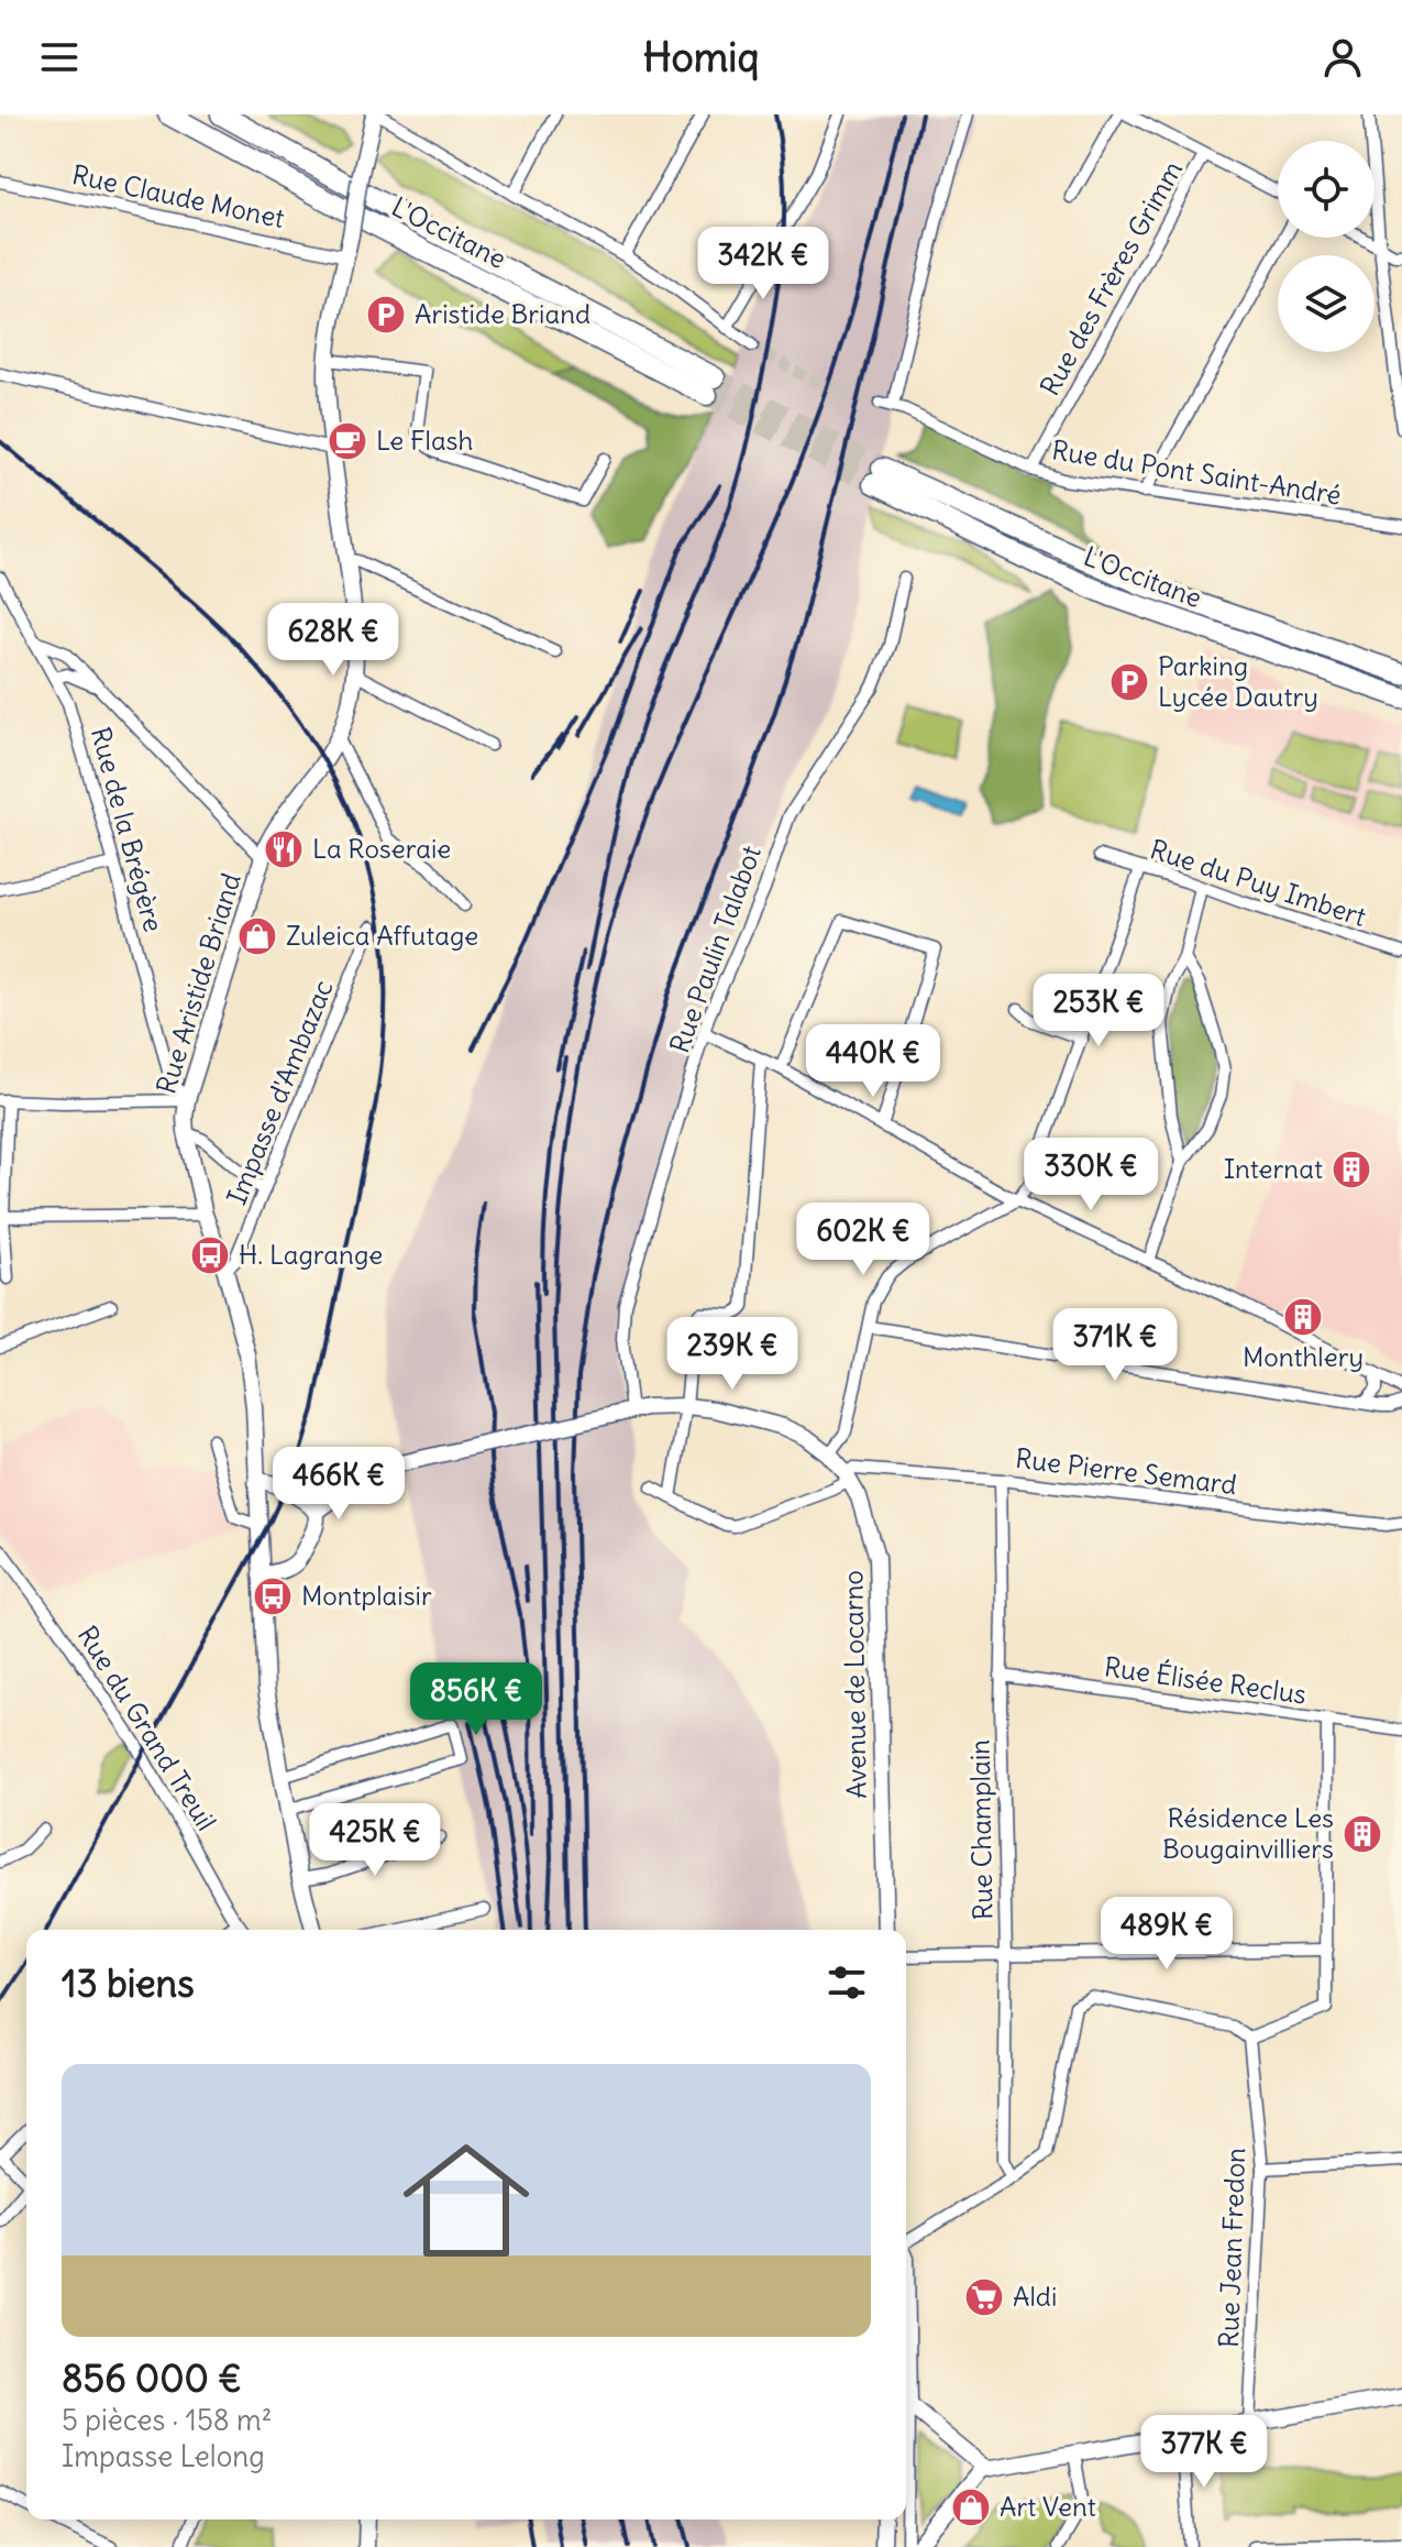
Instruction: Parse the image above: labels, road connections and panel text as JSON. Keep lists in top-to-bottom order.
{
  "streets": {
    "highway": ["L'Occitane"],
    "street": [
      "Rue Claude Monet",
      "Rue des Frères Grimm",
      "Rue du Pont Saint-André",
      "Rue de la Brégère",
      "Rue du Puy Imbert",
      "Rue Paulin Talabot",
      "Rue Aristide Briand",
      "Impasse d'Ambazac",
      "Rue Pierre Semard",
      "Rue Élisée Reclus",
      "Avenue de Locarno",
      "Rue du Grand Treuil",
      "Rue Champlain",
      "Rue Jean Fredon"
    ]
  },
  "crossings": [
    ["Rue Claude Monet", "Rue Aristide Briand"],
    ["Rue des Frères Grimm", "Rue du Pont Saint-André"],
    ["Rue de la Brégère", "Rue Aristide Briand"],
    ["Rue Paulin Talabot", "Avenue de Locarno"],
    ["Rue Aristide Briand", "Impasse d'Ambazac"],
    ["Rue Pierre Semard", "Avenue de Locarno"],
    ["Rue Pierre Semard", "Rue Champlain"],
    ["Rue Élisée Reclus", "Rue Champlain"]
  ],
  "places": {
    "parking": ["Aristide Briand", "Parking Lycée Dautry"],
    "cafe": ["Le Flash"],
    "restaurant": ["La Roseraie"],
    "shop": ["Zuleica Affutage", "Art Vent"],
    "building": ["Internat", "Monthlery", "Résidence Les Bougainvilliers"],
    "bus stop": ["H. Lagrange", "Montplaisir"],
    "supermarket": ["Aldi"]
  },
  "page": {
    "header": "Homiq",
    "price": [
      "342K €",
      "628K €",
      "253K €",
      "440K €",
      "330K €",
      "602K €",
      "371K €",
      "239K €",
      "466K €",
      "856K €",
      "425K €",
      "489K €",
      "377K €"
    ],
    "heading": "13 biens",
    "list": [
      {
        "name": "856 000 €",
        "note": "5 pièces · 158 m² · Impasse Lelong"
      }
    ]
  }
}
